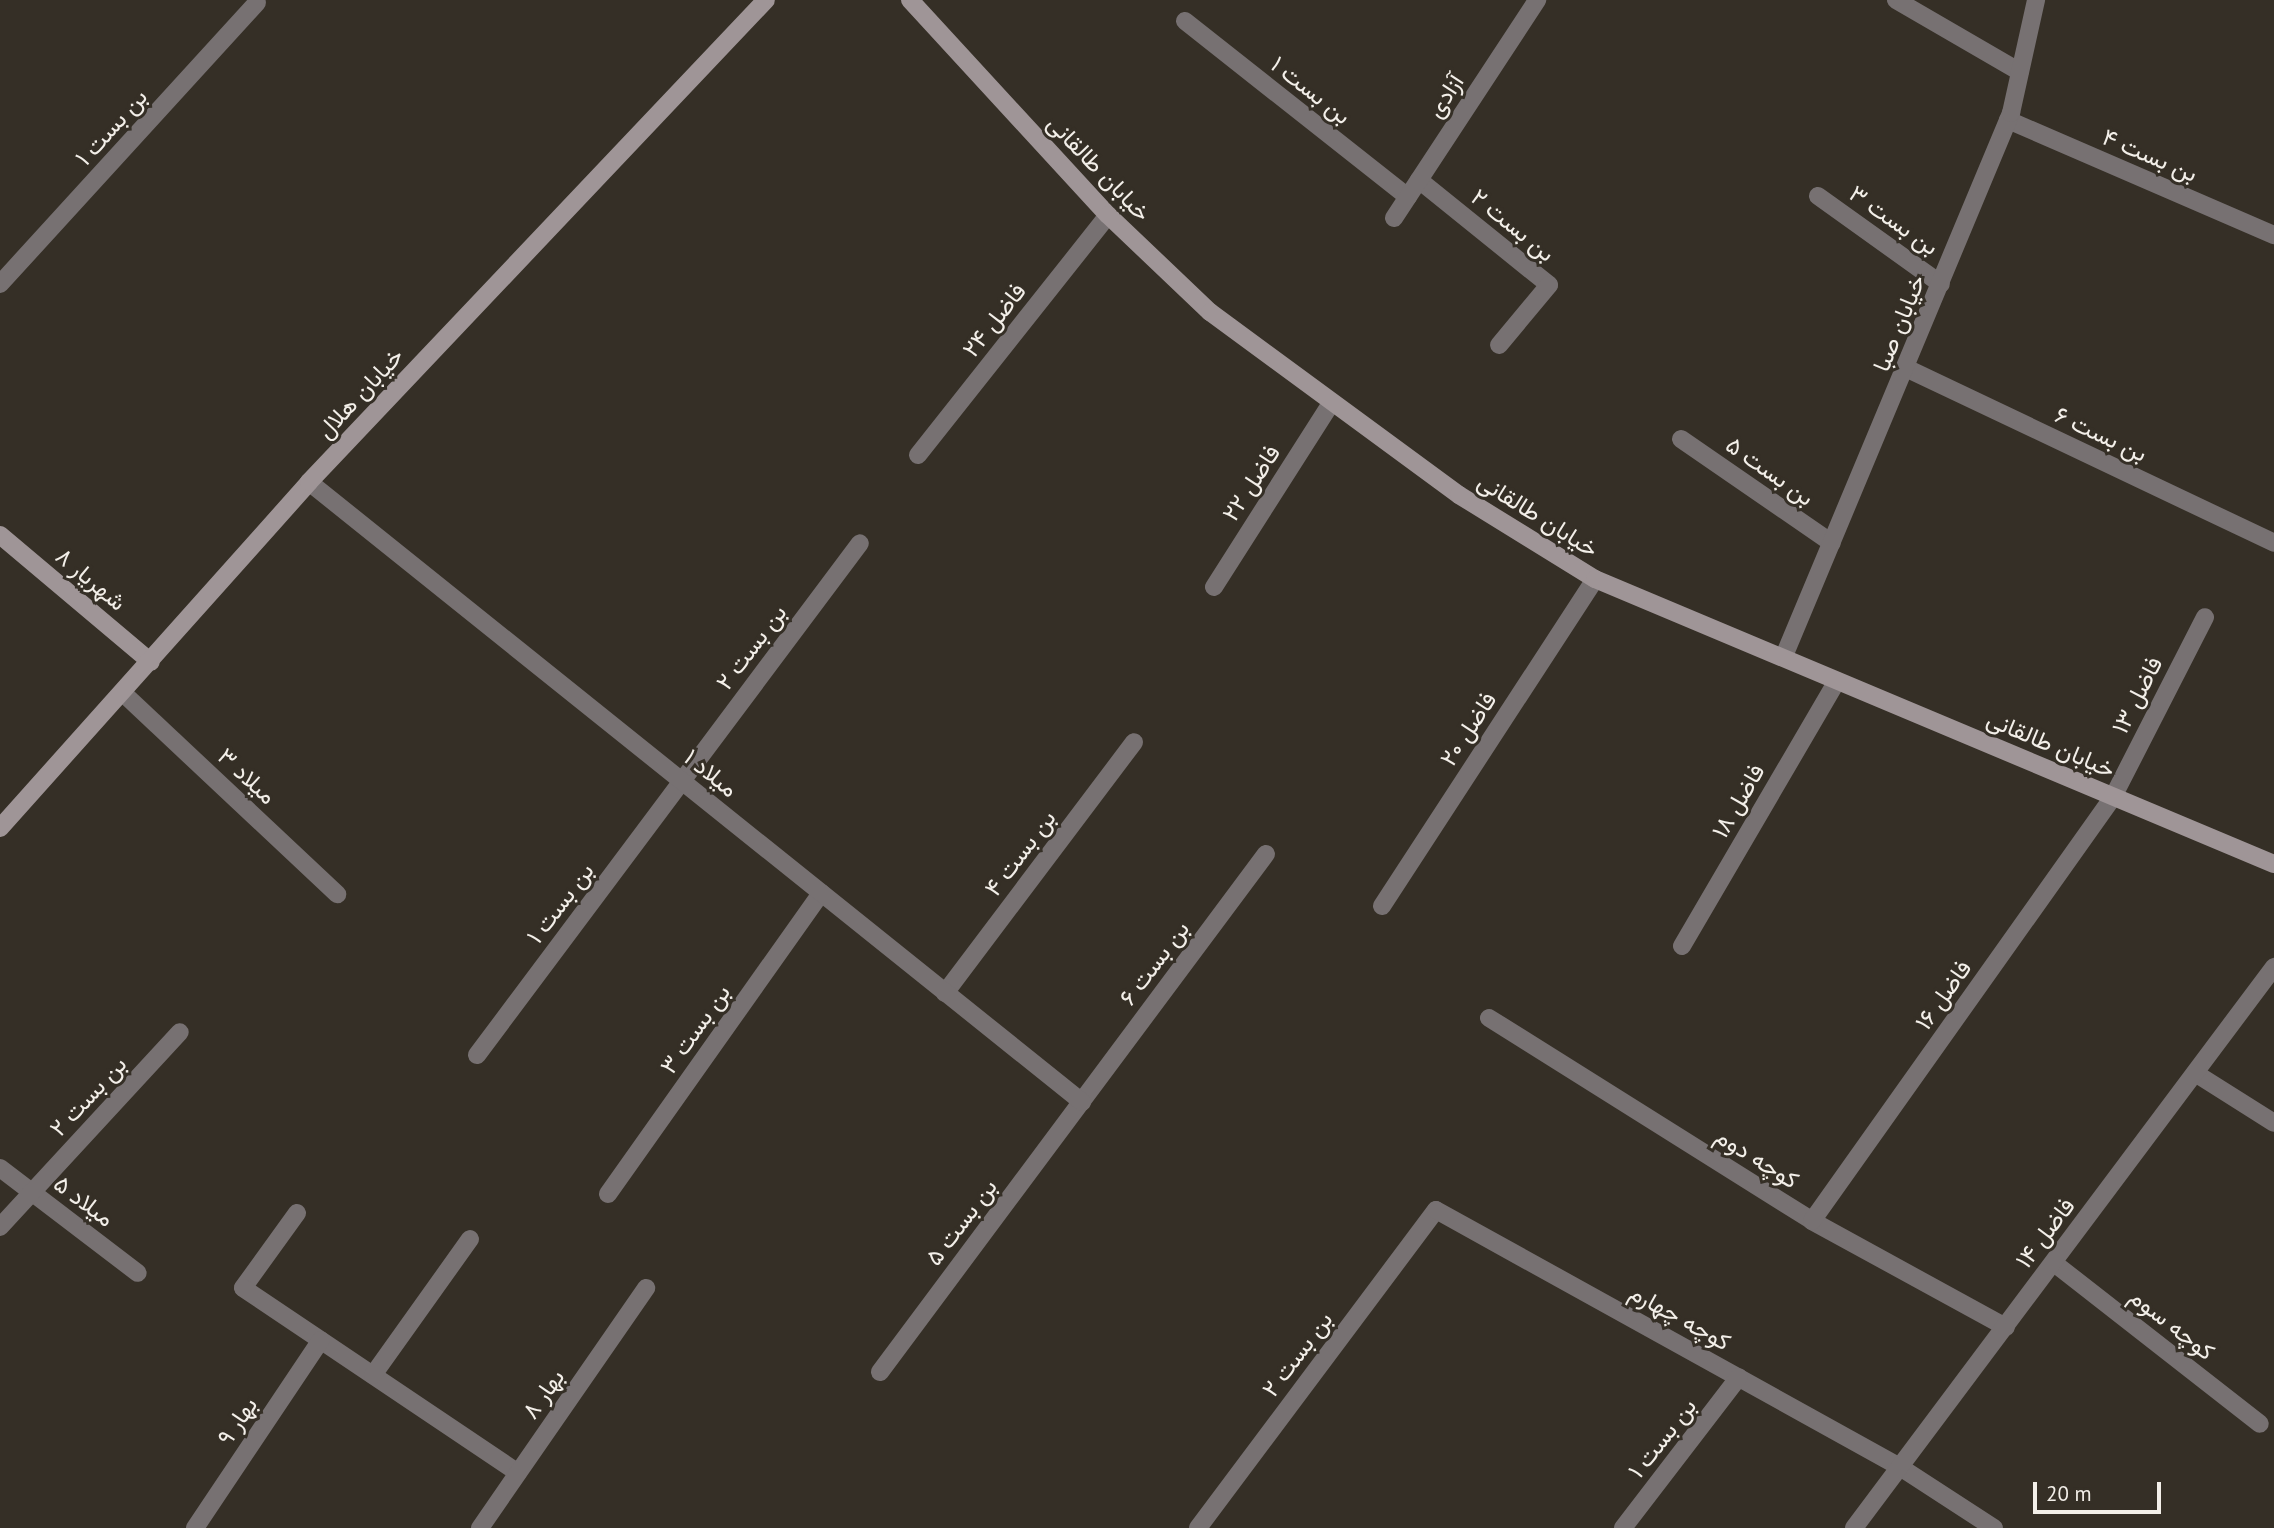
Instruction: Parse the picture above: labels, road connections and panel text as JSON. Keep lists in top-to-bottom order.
{
  "streets": {
    "main road": ["خیابان طالقانی", "خیابان هلال", "شهریار ۸"],
    "street": [
      "بن بست ۱",
      "آزادی",
      "بن بست ۴",
      "بن بست ۳",
      "بن بست ۲",
      "فاضل ۲۴",
      "خیابان صبا",
      "بن بست ۶",
      "بن بست ۵",
      "فاضل ۲۲",
      "فاضل ۱۳",
      "فاضل ۲۰",
      "میلاد ۱",
      "میلاد ۳",
      "فاضل ۱۸",
      "فاضل ۱۶",
      "کوچه دوم",
      "میلاد ۵",
      "فاضل ۱۴",
      "کوچه چهارم",
      "کوچه سوم",
      "بهار ۸",
      "بهار ۹"
    ]
  },
  "crossings": [
    ["بن بست ۱", "آزادی"],
    ["بن بست ۱", "بن بست ۲"],
    ["بن بست ۱", "میلاد ۱"],
    ["بن بست ۱", "کوچه چهارم"],
    ["آزادی", "بن بست ۲"],
    ["بن بست ۴", "خیابان صبا"],
    ["بن بست ۴", "میلاد ۱"],
    ["خیابان طالقانی", "فاضل ۲۴"],
    ["خیابان طالقانی", "خیابان صبا"],
    ["خیابان طالقانی", "فاضل ۲۲"],
    ["خیابان طالقانی", "فاضل ۱۳"],
    ["خیابان طالقانی", "فاضل ۲۰"],
    ["خیابان طالقانی", "فاضل ۱۸"],
    ["خیابان طالقانی", "فاضل ۱۶"],
    ["بن بست ۳", "خیابان صبا"],
    ["بن بست ۳", "میلاد ۱"],
    ["بن بست ۲", "میلاد ۱"],
    ["بن بست ۲", "میلاد ۵"],
    ["بن بست ۲", "کوچه چهارم"],
    ["خیابان صبا", "بن بست ۶"],
    ["خیابان صبا", "بن بست ۵"],
    ["خیابان هلال", "شهریار ۸"],
    ["خیابان هلال", "میلاد ۱"],
    ["خیابان هلال", "میلاد ۳"],
    ["بن بست ۶", "بن بست ۵"],
    ["بن بست ۶", "میلاد ۱"],
    ["بن بست ۵", "میلاد ۱"],
    ["فاضل ۱۳", "فاضل ۱۶"],
    ["فاضل ۱۶", "کوچه دوم"],
    ["کوچه دوم", "فاضل ۱۴"],
    ["فاضل ۱۴", "کوچه چهارم"],
    ["فاضل ۱۴", "کوچه سوم"]
  ],
  "scale_bar": "20 m"
}
